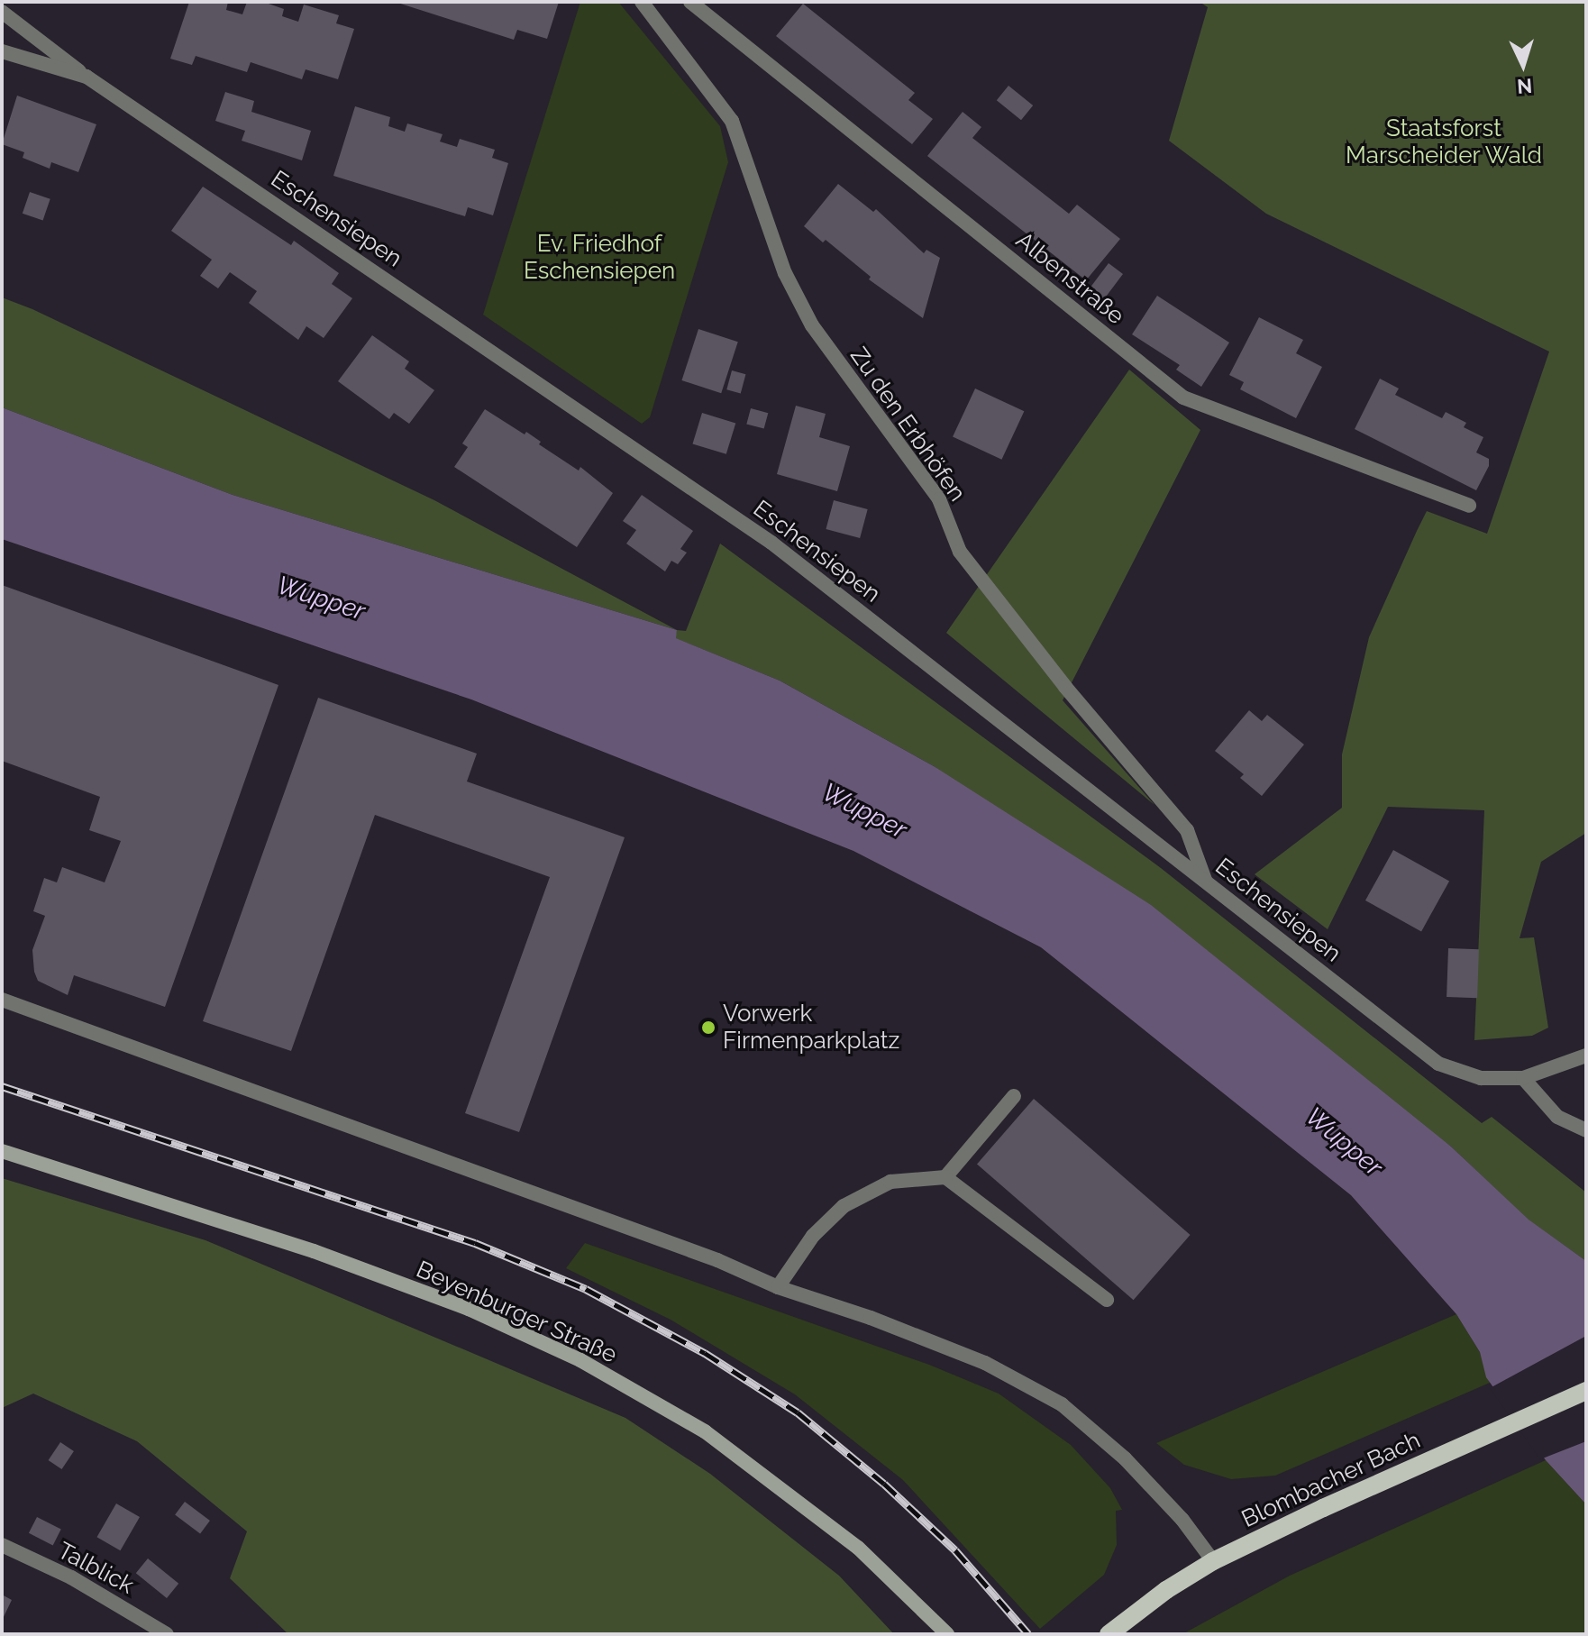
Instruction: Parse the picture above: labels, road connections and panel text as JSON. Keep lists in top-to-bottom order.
{
  "streets": {
    "main road": ["Beyenburger Straße", "Blombacher Bach"],
    "street": [
      "Eschensiepen",
      "Albenstraße",
      "Zu den Erbhöfen",
      "Talblick"
    ]
  },
  "crossings": [
    ["Eschensiepen", "Zu den Erbhöfen"]
  ],
  "water": ["Wupper"],
  "parks": ["Staatsforst Marscheider Wald", "Ev. Friedhof Eschensiepen"],
  "places": ["Vorwerk Firmenparkplatz"],
  "north": "bottom"
}
